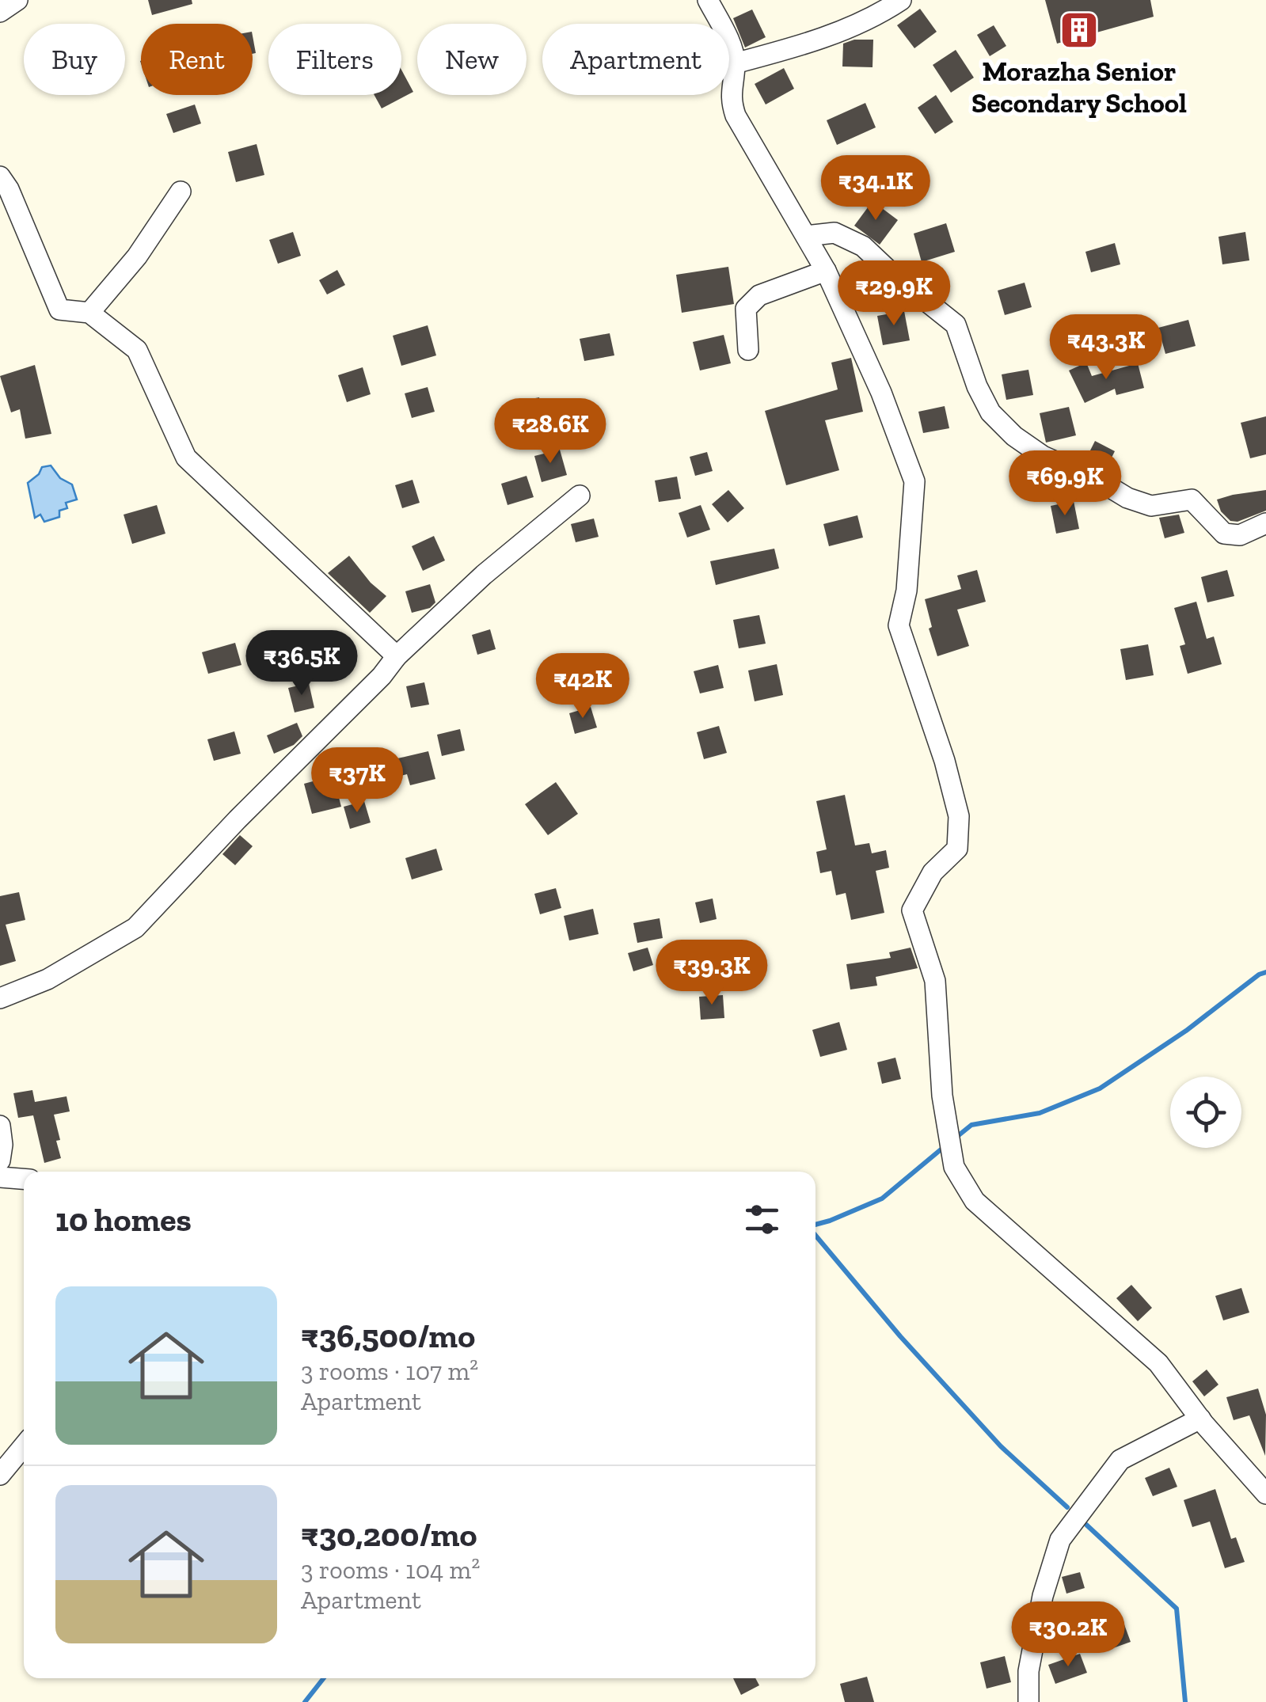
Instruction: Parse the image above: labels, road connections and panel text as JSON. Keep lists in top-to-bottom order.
{
  "places": {
    "building": ["Morazha Senior Secondary School"]
  },
  "page": {
    "chip": [
      "Buy",
      "Rent",
      "Filters",
      "New",
      "Apartment"
    ],
    "price": [
      "₹34.1K",
      "₹29.9K",
      "₹43.3K",
      "₹28.6K",
      "₹69.9K",
      "₹36.5K",
      "₹42K",
      "₹37K",
      "₹39.3K",
      "₹30.2K"
    ],
    "heading": "10 homes",
    "list": [
      {
        "name": "₹36,500/mo",
        "note": "3 rooms · 107 m² · Apartment"
      },
      {
        "name": "₹30,200/mo",
        "note": "3 rooms · 104 m² · Apartment"
      }
    ]
  }
}
